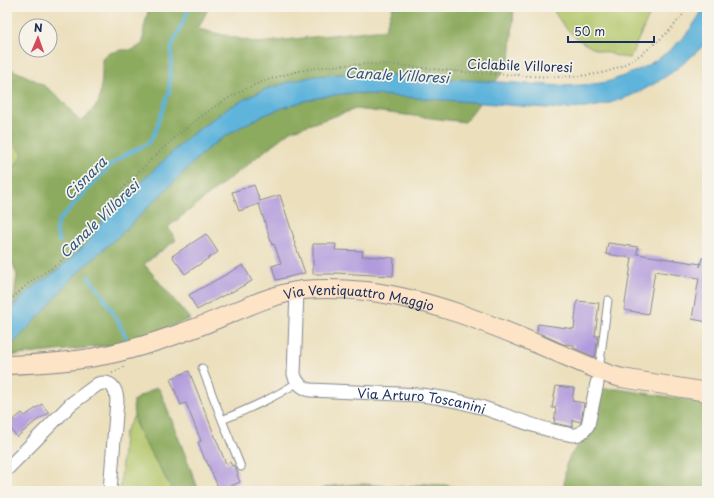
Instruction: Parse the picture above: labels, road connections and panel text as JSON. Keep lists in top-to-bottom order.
{
  "streets": {
    "street": ["Via Ventiquattro Maggio", "Via Arturo Toscanini"],
    "path": ["Ciclabile Villoresi"]
  },
  "crossings": [
    ["Via Ventiquattro Maggio", "Via Arturo Toscanini"]
  ],
  "water": ["Canale Villoresi", "Cisnara"],
  "scale_bar": "50 m",
  "north": "top"
}
